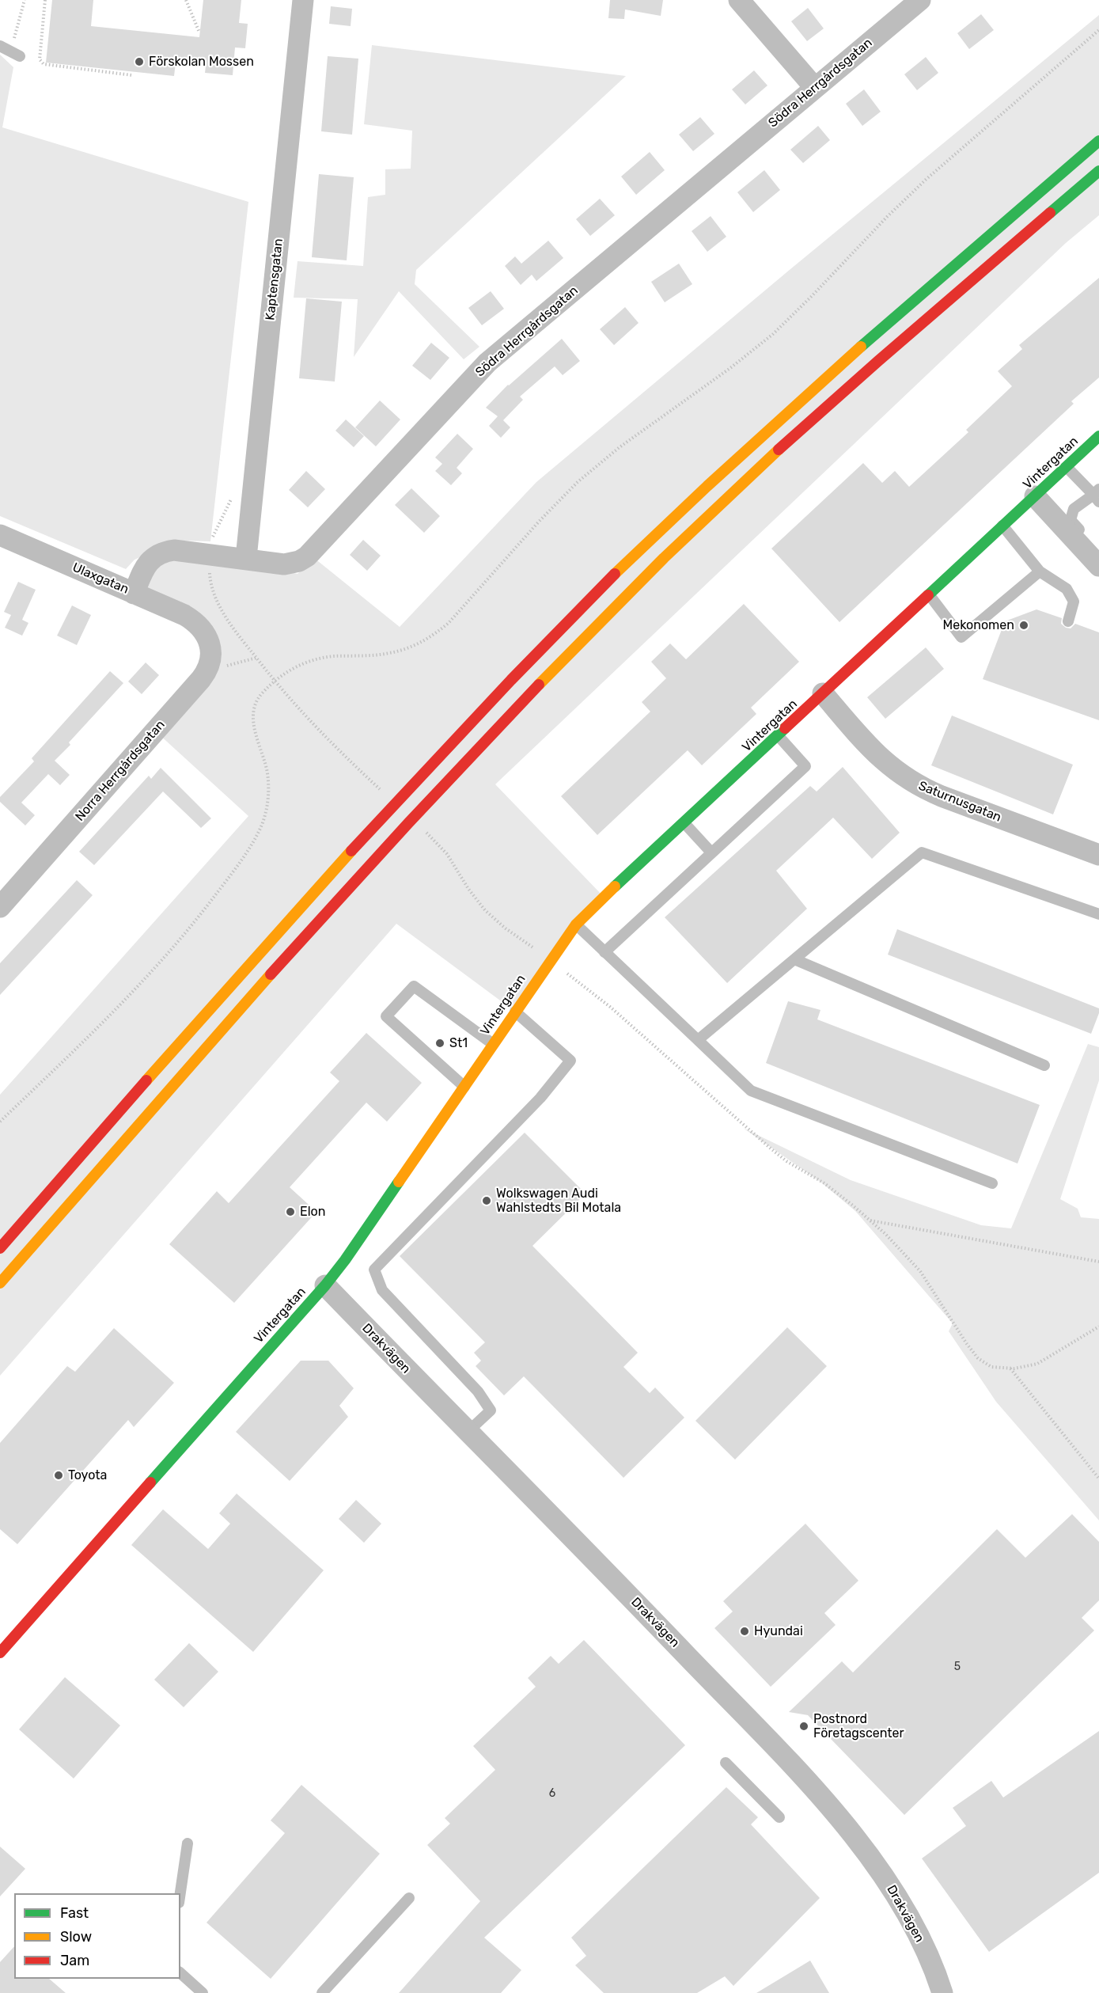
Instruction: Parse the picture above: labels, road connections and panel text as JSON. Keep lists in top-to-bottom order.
{
  "streets": {
    "main road": ["Vintergatan"],
    "street": [
      "Södra Herrgårdsgatan",
      "Kaptensgatan",
      "Ulaxgatan",
      "Norra Herrgårdsgatan",
      "Saturnusgatan",
      "Drakvägen"
    ]
  },
  "crossings": [
    ["Södra Herrgårdsgatan", "Kaptensgatan"],
    ["Södra Herrgårdsgatan", "Ulaxgatan"],
    ["Vintergatan", "Saturnusgatan"],
    ["Vintergatan", "Drakvägen"],
    ["Ulaxgatan", "Norra Herrgårdsgatan"]
  ],
  "places": [
    "Förskolan Mossen",
    "Mekonomen",
    "St1",
    "Wolkswagen Audi Wahlstedts Bil Motala",
    "Elon",
    "Toyota",
    "Hyundai",
    "Postnord Företagscenter"
  ],
  "house_numbers": ["5", "6"],
  "legend": ["Fast", "Slow", "Jam"]
}
